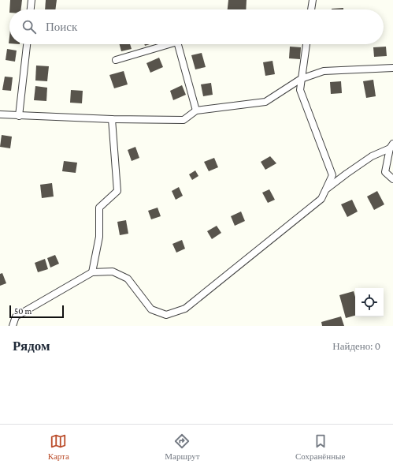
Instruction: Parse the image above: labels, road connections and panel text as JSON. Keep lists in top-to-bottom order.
{
  "scale_bar": "50 m",
  "page": {
    "search": "Поиск",
    "scale": "50 m",
    "heading": ["Рядом", "Найдено: 0"],
    "nav": ["Карта", "Маршрут", "Сохранённые"]
  }
}
